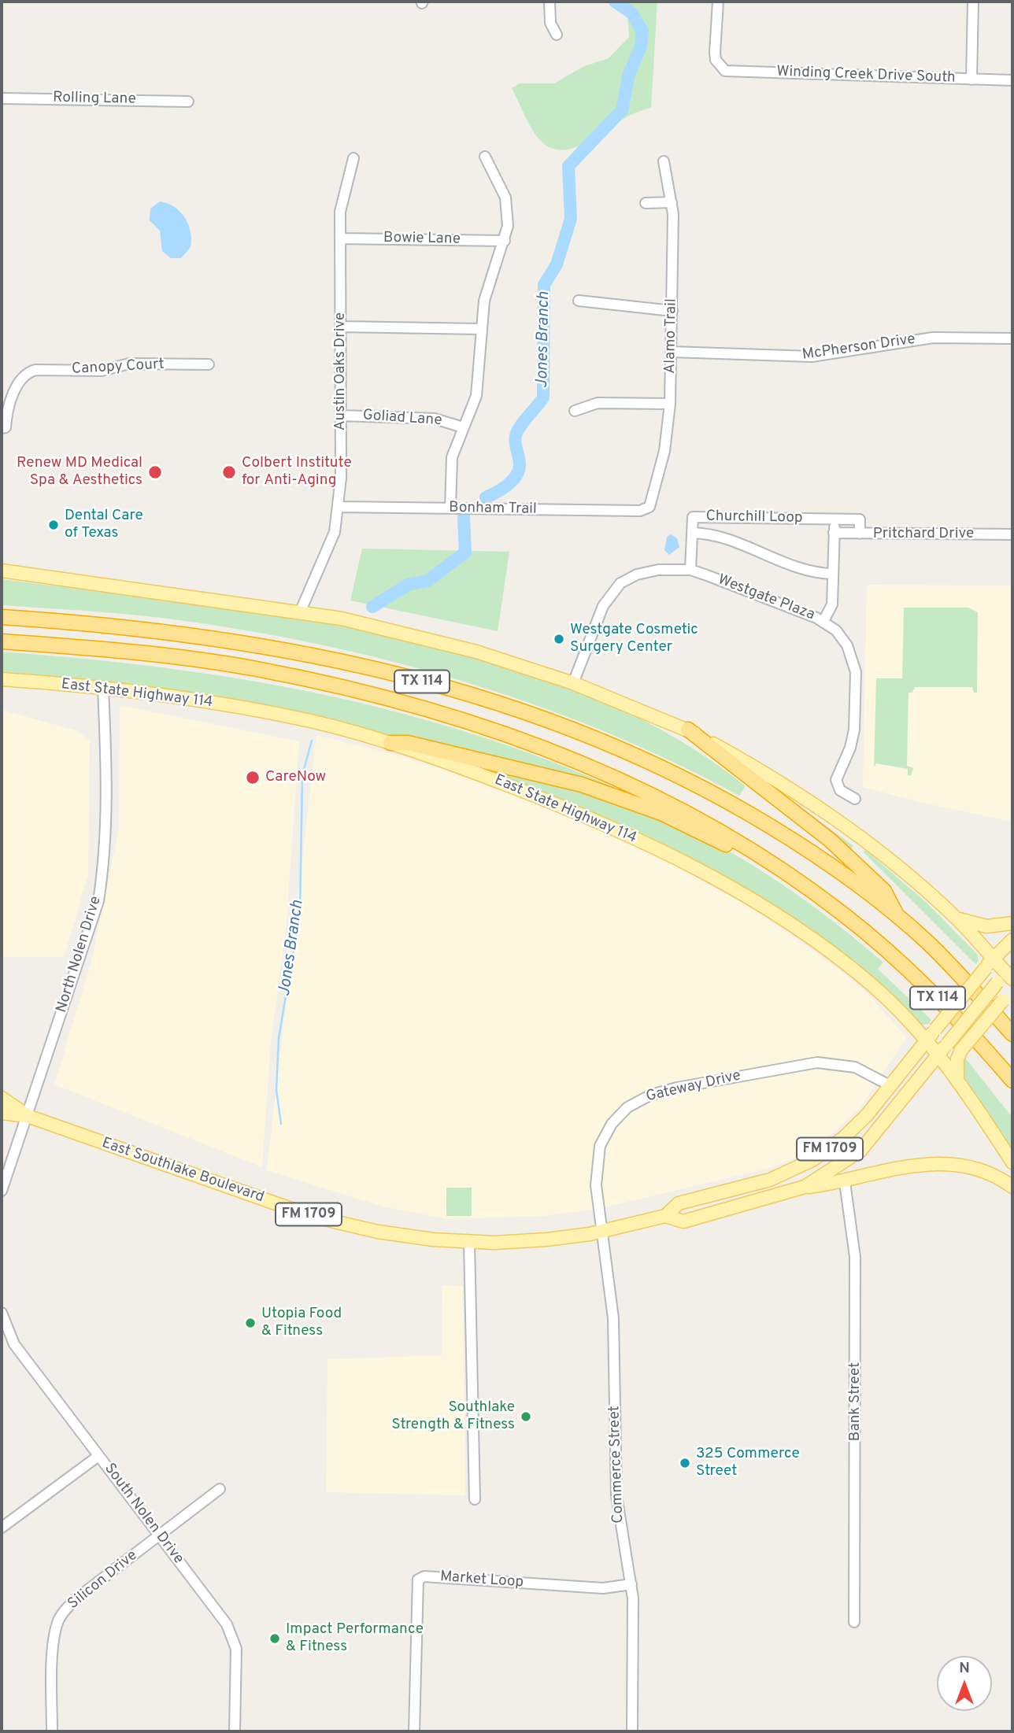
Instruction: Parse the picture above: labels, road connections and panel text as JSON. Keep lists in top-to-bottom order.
{
  "streets": {
    "highway": ["TX 114"],
    "main road": ["East State Highway 114", "FM 1709", "East Southlake Boulevard"],
    "street": [
      "Winding Creek Drive South",
      "Rolling Lane",
      "Bowie Lane",
      "Alamo Trail",
      "McPherson Drive",
      "Canopy Court",
      "Austin Oaks Drive",
      "Goliad Lane",
      "Bonham Trail",
      "Churchill Loop",
      "Pritchard Drive",
      "Westgate Plaza",
      "North Nolen Drive",
      "Gateway Drive",
      "Bank Street",
      "Commerce Street",
      "South Nolen Drive",
      "Silicon Drive",
      "Market Loop"
    ]
  },
  "crossings": [
    ["Bowie Lane", "Austin Oaks Drive"],
    ["Alamo Trail", "McPherson Drive"],
    ["Alamo Trail", "Bonham Trail"],
    ["Austin Oaks Drive", "Goliad Lane"],
    ["Austin Oaks Drive", "Bonham Trail"],
    ["Churchill Loop", "Pritchard Drive"],
    ["Churchill Loop", "Westgate Plaza"],
    ["East State Highway 114", "North Nolen Drive"],
    ["East State Highway 114", "FM 1709"],
    ["East State Highway 114", "East Southlake Boulevard"],
    ["North Nolen Drive", "East Southlake Boulevard"],
    ["Gateway Drive", "East Southlake Boulevard"],
    ["Gateway Drive", "Commerce Street"],
    ["FM 1709", "East Southlake Boulevard"],
    ["East Southlake Boulevard", "Commerce Street"],
    ["Commerce Street", "Market Loop"],
    ["South Nolen Drive", "Silicon Drive"]
  ],
  "water": ["Jones Branch"],
  "places": [
    "Renew MD Medical Spa & Aesthetics",
    "Colbert Institute for Anti-Aging",
    "Dental Care of Texas",
    "Westgate Cosmetic Surgery Center",
    "CareNow",
    "Utopia Food & Fitness",
    "Southlake Strength & Fitness",
    "325 Commerce Street",
    "Impact Performance & Fitness"
  ],
  "north": "top"
}
